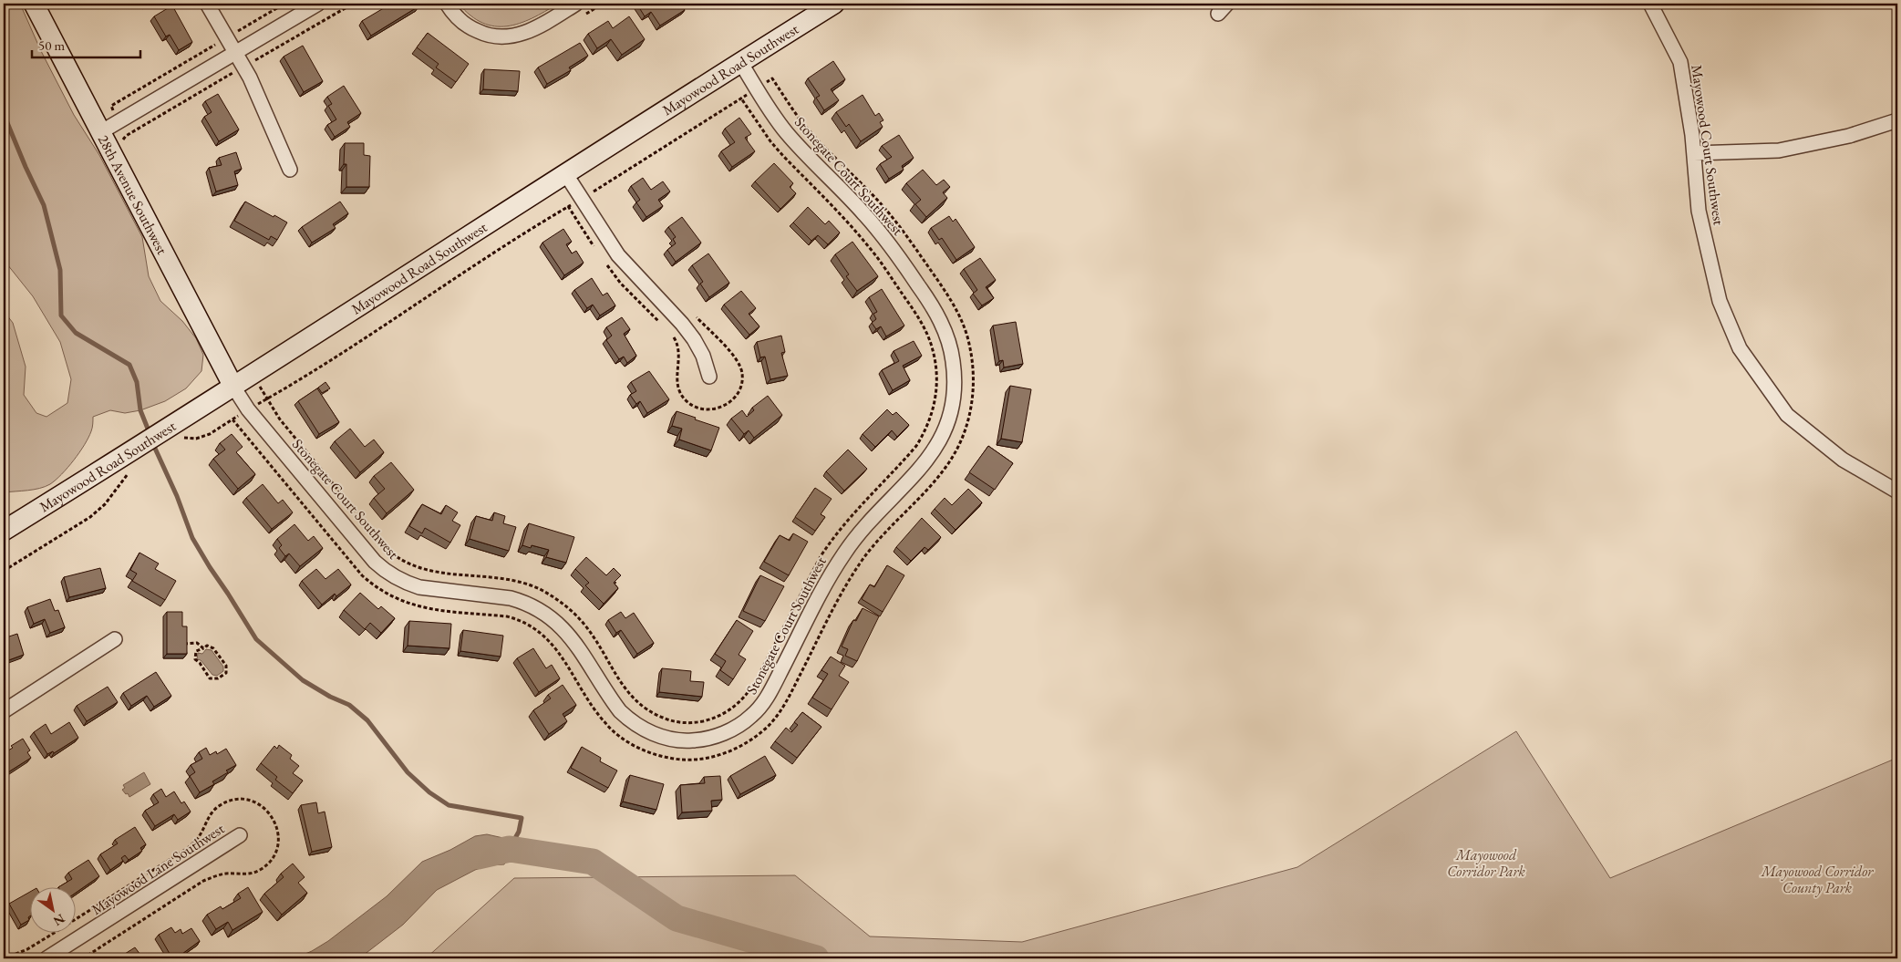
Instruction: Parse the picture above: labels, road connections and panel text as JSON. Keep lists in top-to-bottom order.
{
  "streets": {
    "street": [
      "Mayowood Road Southwest",
      "Mayowood Court Southwest",
      "Stonegate Court Southwest",
      "28th Avenue Southwest",
      "Mayowood Lane Southwest"
    ]
  },
  "crossings": [
    ["Mayowood Road Southwest", "Stonegate Court Southwest"],
    ["Mayowood Road Southwest", "28th Avenue Southwest"],
    ["Stonegate Court Southwest", "28th Avenue Southwest"]
  ],
  "parks": ["Mayowood Corridor Park", "Mayowood Corridor County Park"],
  "scale_bar": "50 m",
  "north": "bottom right"
}
